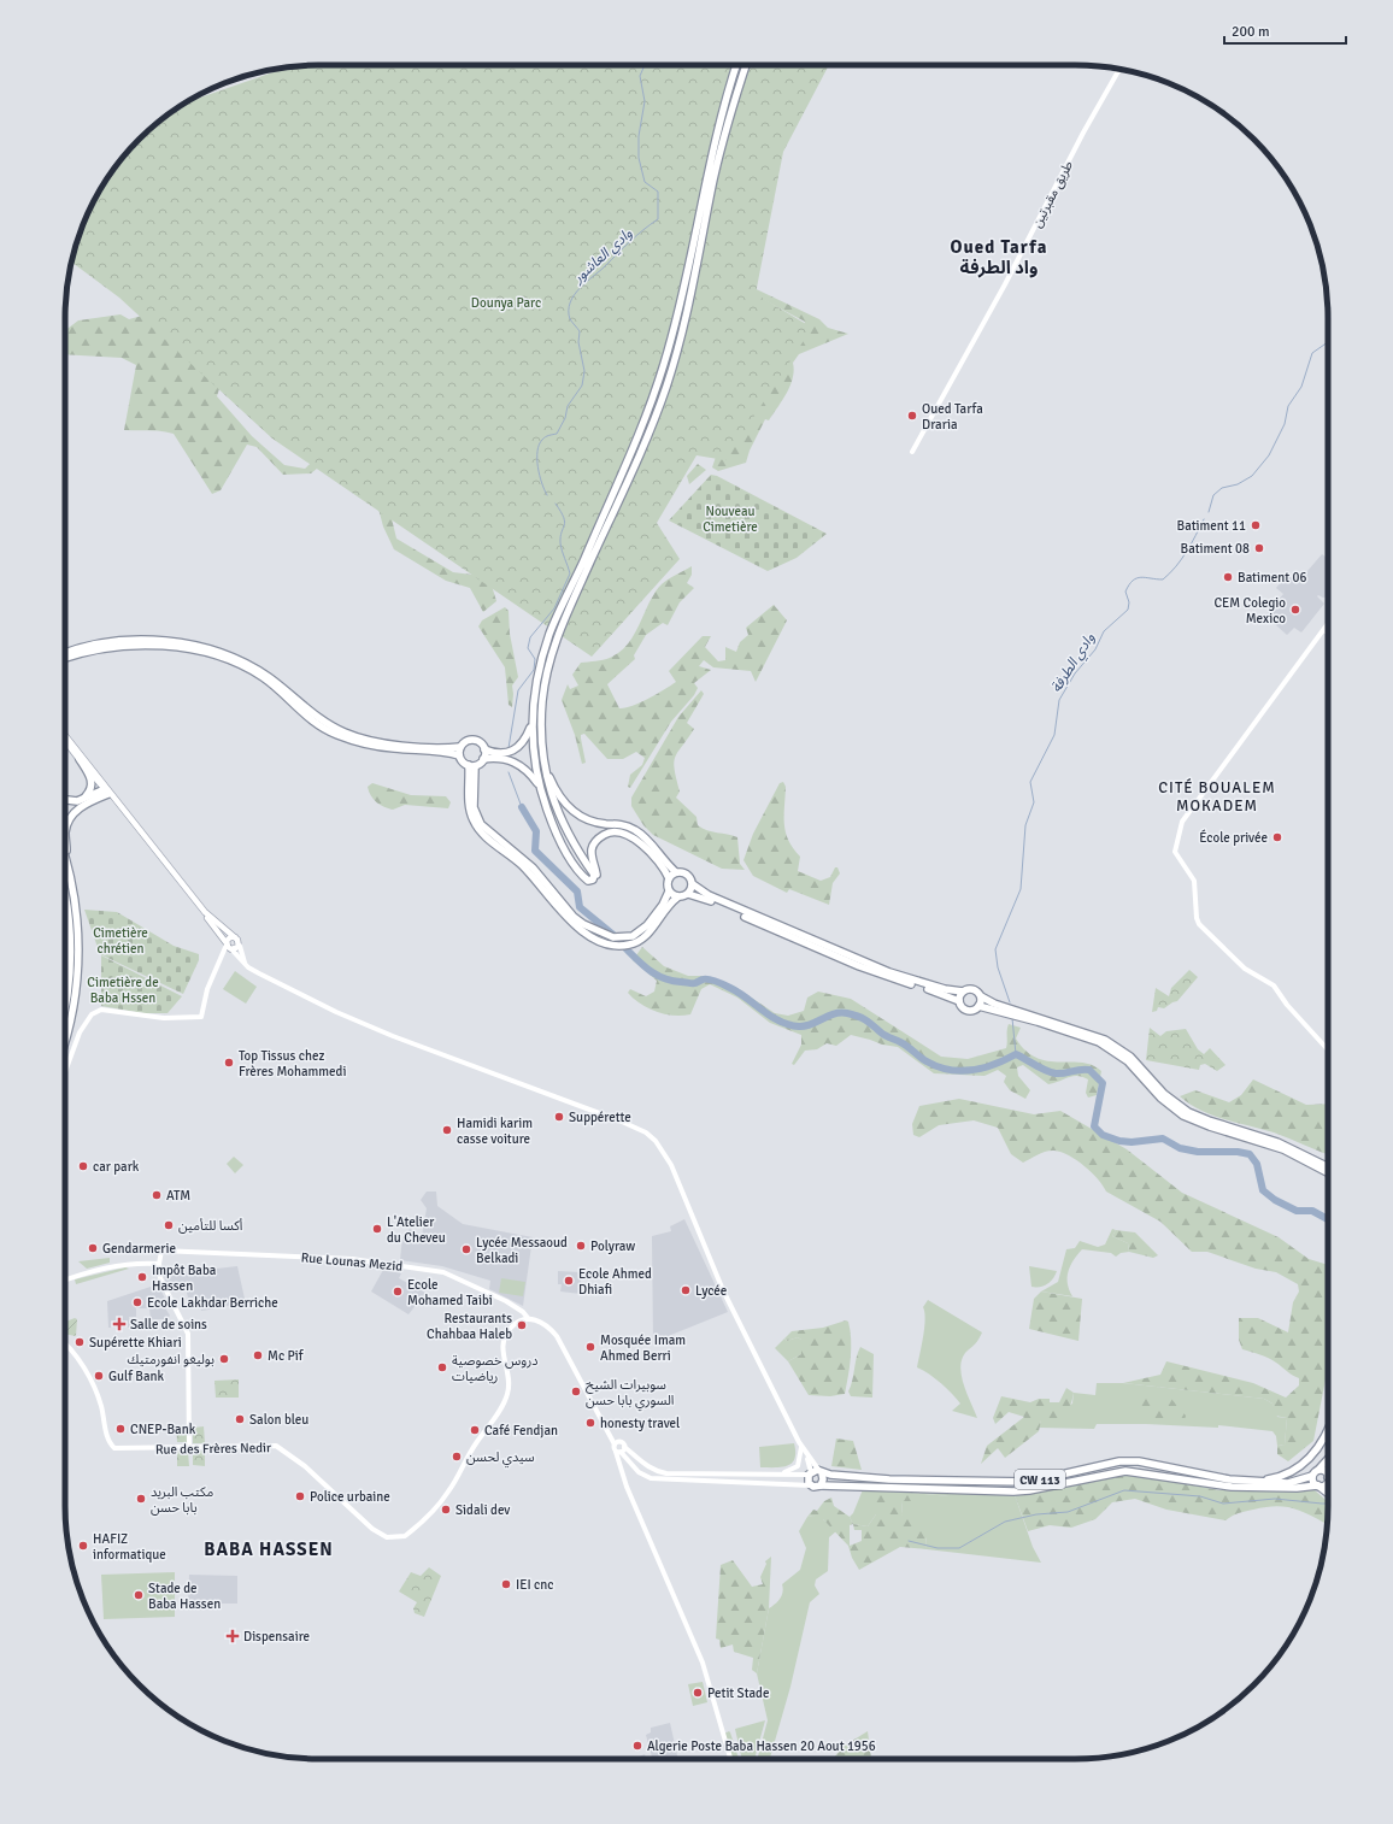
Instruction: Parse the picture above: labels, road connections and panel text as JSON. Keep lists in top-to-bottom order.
{
  "streets": {
    "highway": ["CW 113"],
    "street": ["طريق مقبرتين", "Rue Lounas Mezid", "Rue des Frères Nedir"]
  },
  "crossings": [
    ["Rue Lounas Mezid", "Rue des Frères Nedir"]
  ],
  "districts": ["Oued Tarfa واد الطرفة", "CITÉ BOUALEM MOKADEM", "BABA HASSEN"],
  "water": ["وادي العاشور", "وادي الطرفة"],
  "parks": [
    "Dounya Parc",
    "Nouveau Cimetière",
    "Cimetière chrétien",
    "Cimetière de Baba Hssen"
  ],
  "places": {
    "other": [
      "Oued Tarfa Draria",
      "Batiment 11",
      "Batiment 08",
      "Batiment 06",
      "CEM Colegio Mexico",
      "École privée",
      "Top Tissus chez Frères Mohammedi",
      "Suppérette",
      "Hamidi karim casse voiture",
      "car park",
      "ATM",
      "أكسا للتأمين",
      "L'Atelier du Cheveu",
      "Polyraw",
      "Gendarmerie",
      "Lycée Messaoud Belkadi",
      "Impôt Baba Hassen",
      "Ecole Ahmed Dhiafi",
      "Lycée",
      "Ecole Mohamed Taibi",
      "Ecole Lakhdar Berriche",
      "Restaurants Chahbaa Haleb",
      "Supérette Khiari",
      "Mosquée Imam Ahmed Berri",
      "Mc Pif",
      "بوليغو انفورمتيك",
      "دروس خصوصية رياضيات",
      "Gulf Bank",
      "سوبيرات الشيخ السوري بابا حسن",
      "Salon bleu",
      "honesty travel",
      "CNEP-Bank",
      "Café Fendjan",
      "سيدي لحسن",
      "Police urbaine",
      "مكتب البريد بابا حسن",
      "Sidali dev",
      "HAFIZ informatique",
      "IEI cnc",
      "Stade de Baba Hassen",
      "Petit Stade",
      "Algerie Poste Baba Hassen 20 Aout 1956"
    ],
    "health": ["Salle de soins", "Dispensaire"]
  },
  "scale_bar": "200 m"
}
